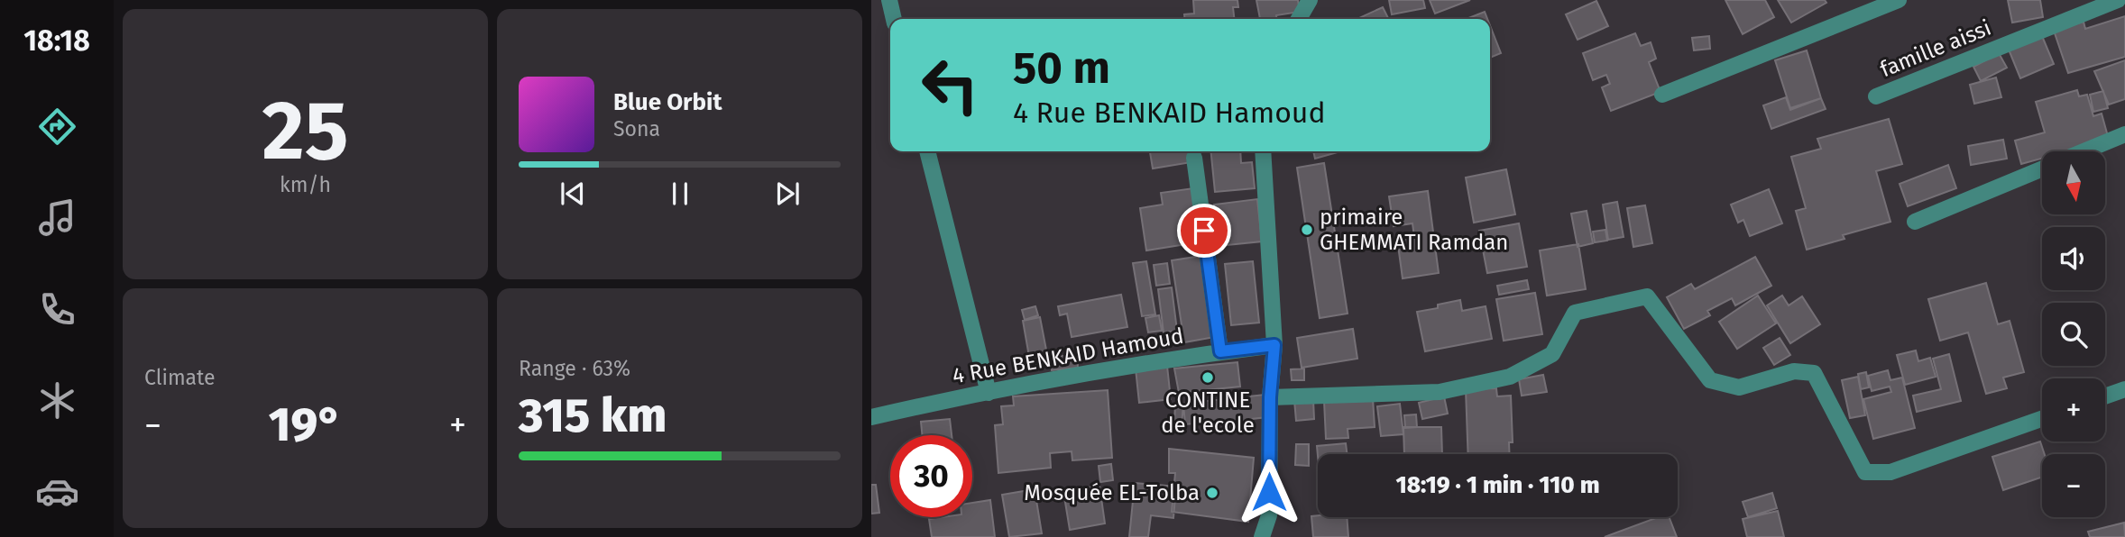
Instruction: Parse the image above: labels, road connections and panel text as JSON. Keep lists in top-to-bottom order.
{
  "streets": {
    "street": ["famille aissi", "4 Rue BENKAID Hamoud"]
  },
  "places": ["primaire GHEMMATI Ramdan", "CONTINE de l'ecole", "Mosquée EL-Tolba"],
  "north": "bottom",
  "page": {
    "tabs": "18:18",
    "tile": [
      ["25", "km/h"],
      "Climate",
      ["Range · 63%", "315 km"]
    ],
    "turn": ["50 m", "4 Rue BENKAID Hamoud"],
    "song": ["Blue Orbit", "Sona"],
    "map_buttons": ["+", "−"],
    "heat": ["−", "19°", "+"],
    "limit": "30",
    "trip": "18:19 · 1 min · 110 m"
  }
}
